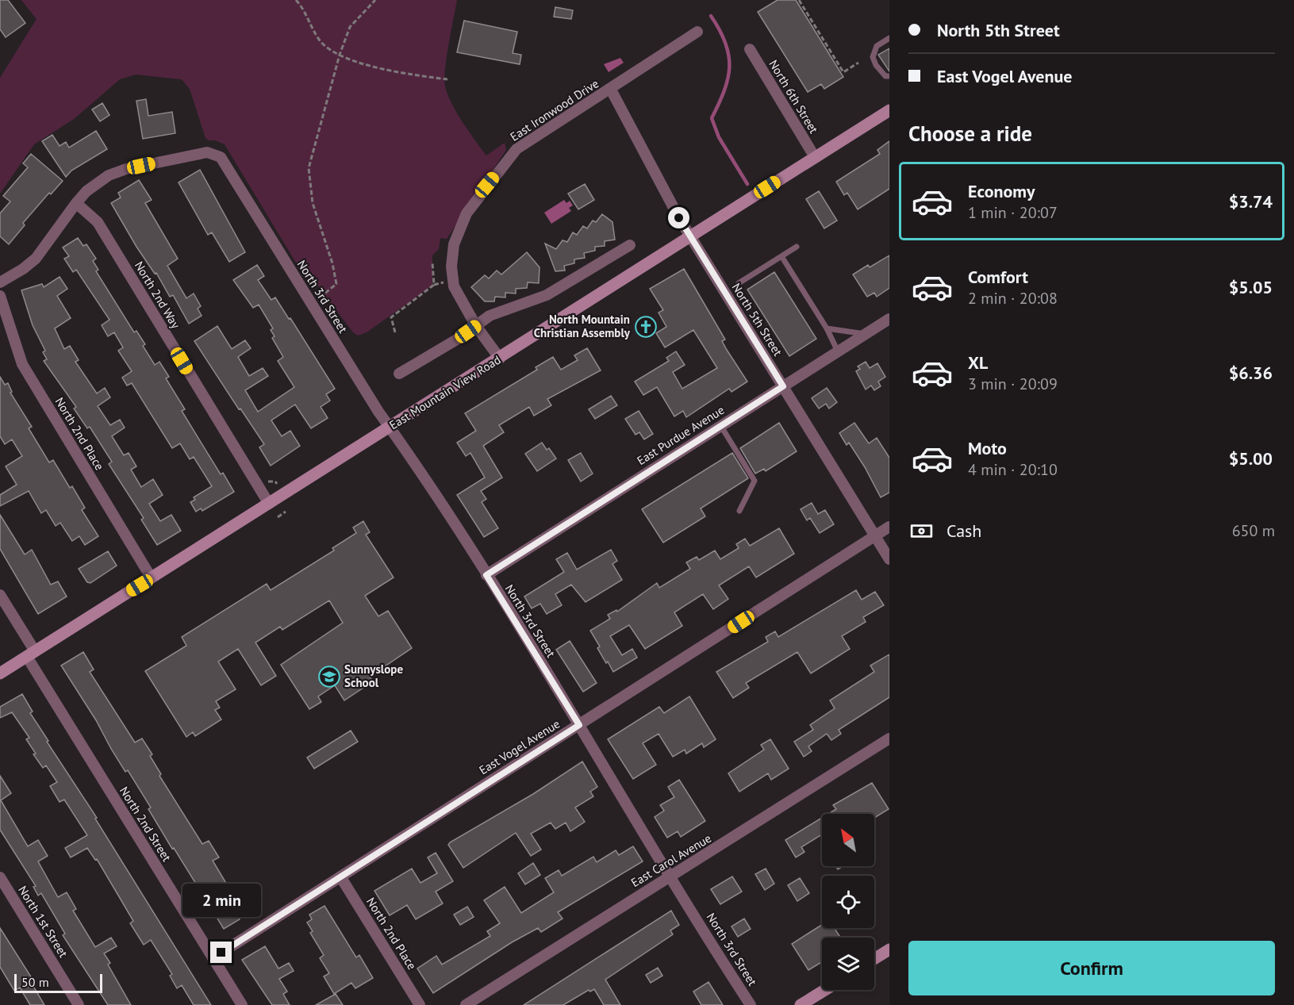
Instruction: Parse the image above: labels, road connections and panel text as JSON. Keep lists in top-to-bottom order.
{
  "streets": {
    "street": [
      "North 6th Street",
      "East Ironwood Drive",
      "North 2nd Way",
      "North 3rd Street",
      "North 5th Street",
      "East Mountain View Road",
      "North 2nd Place",
      "East Purdue Avenue",
      "East Vogel Avenue",
      "North 2nd Street",
      "East Carol Avenue",
      "North 1st Street"
    ]
  },
  "crossings": [
    ["North 6th Street", "East Mountain View Road"],
    ["East Ironwood Drive", "North 5th Street"],
    ["East Ironwood Drive", "East Mountain View Road"],
    ["North 2nd Way", "North 3rd Street"],
    ["North 2nd Way", "East Mountain View Road"],
    ["North 3rd Street", "East Mountain View Road"],
    ["North 3rd Street", "East Purdue Avenue"],
    ["North 3rd Street", "East Vogel Avenue"],
    ["North 3rd Street", "East Carol Avenue"],
    ["North 5th Street", "East Mountain View Road"],
    ["North 5th Street", "East Purdue Avenue"],
    ["North 5th Street", "East Vogel Avenue"],
    ["East Mountain View Road", "North 2nd Place"],
    ["East Mountain View Road", "North 2nd Street"],
    ["North 2nd Place", "East Vogel Avenue"],
    ["East Vogel Avenue", "North 2nd Street"]
  ],
  "places": {
    "church": ["North Mountain Christian Assembly"],
    "school or university": ["Sunnyslope School"]
  },
  "scale_bar": "50 m",
  "north": "top left",
  "page": {
    "banner": ["North 5th Street", "East Vogel Avenue"],
    "heading": "Choose a ride",
    "list": [
      {
        "name": "Economy",
        "note": "1 min · 20:07",
        "value": "$3.74"
      },
      {
        "name": "Comfort",
        "note": "2 min · 20:08",
        "value": "$5.05"
      },
      {
        "name": "XL",
        "note": "3 min · 20:09",
        "value": "$6.36"
      },
      {
        "name": "Moto",
        "note": "4 min · 20:10",
        "value": "$5.00"
      }
    ],
    "pay": ["Cash", "650 m"],
    "bubble": "2 min",
    "buttons": "Confirm",
    "scale": "50 m"
  }
}
